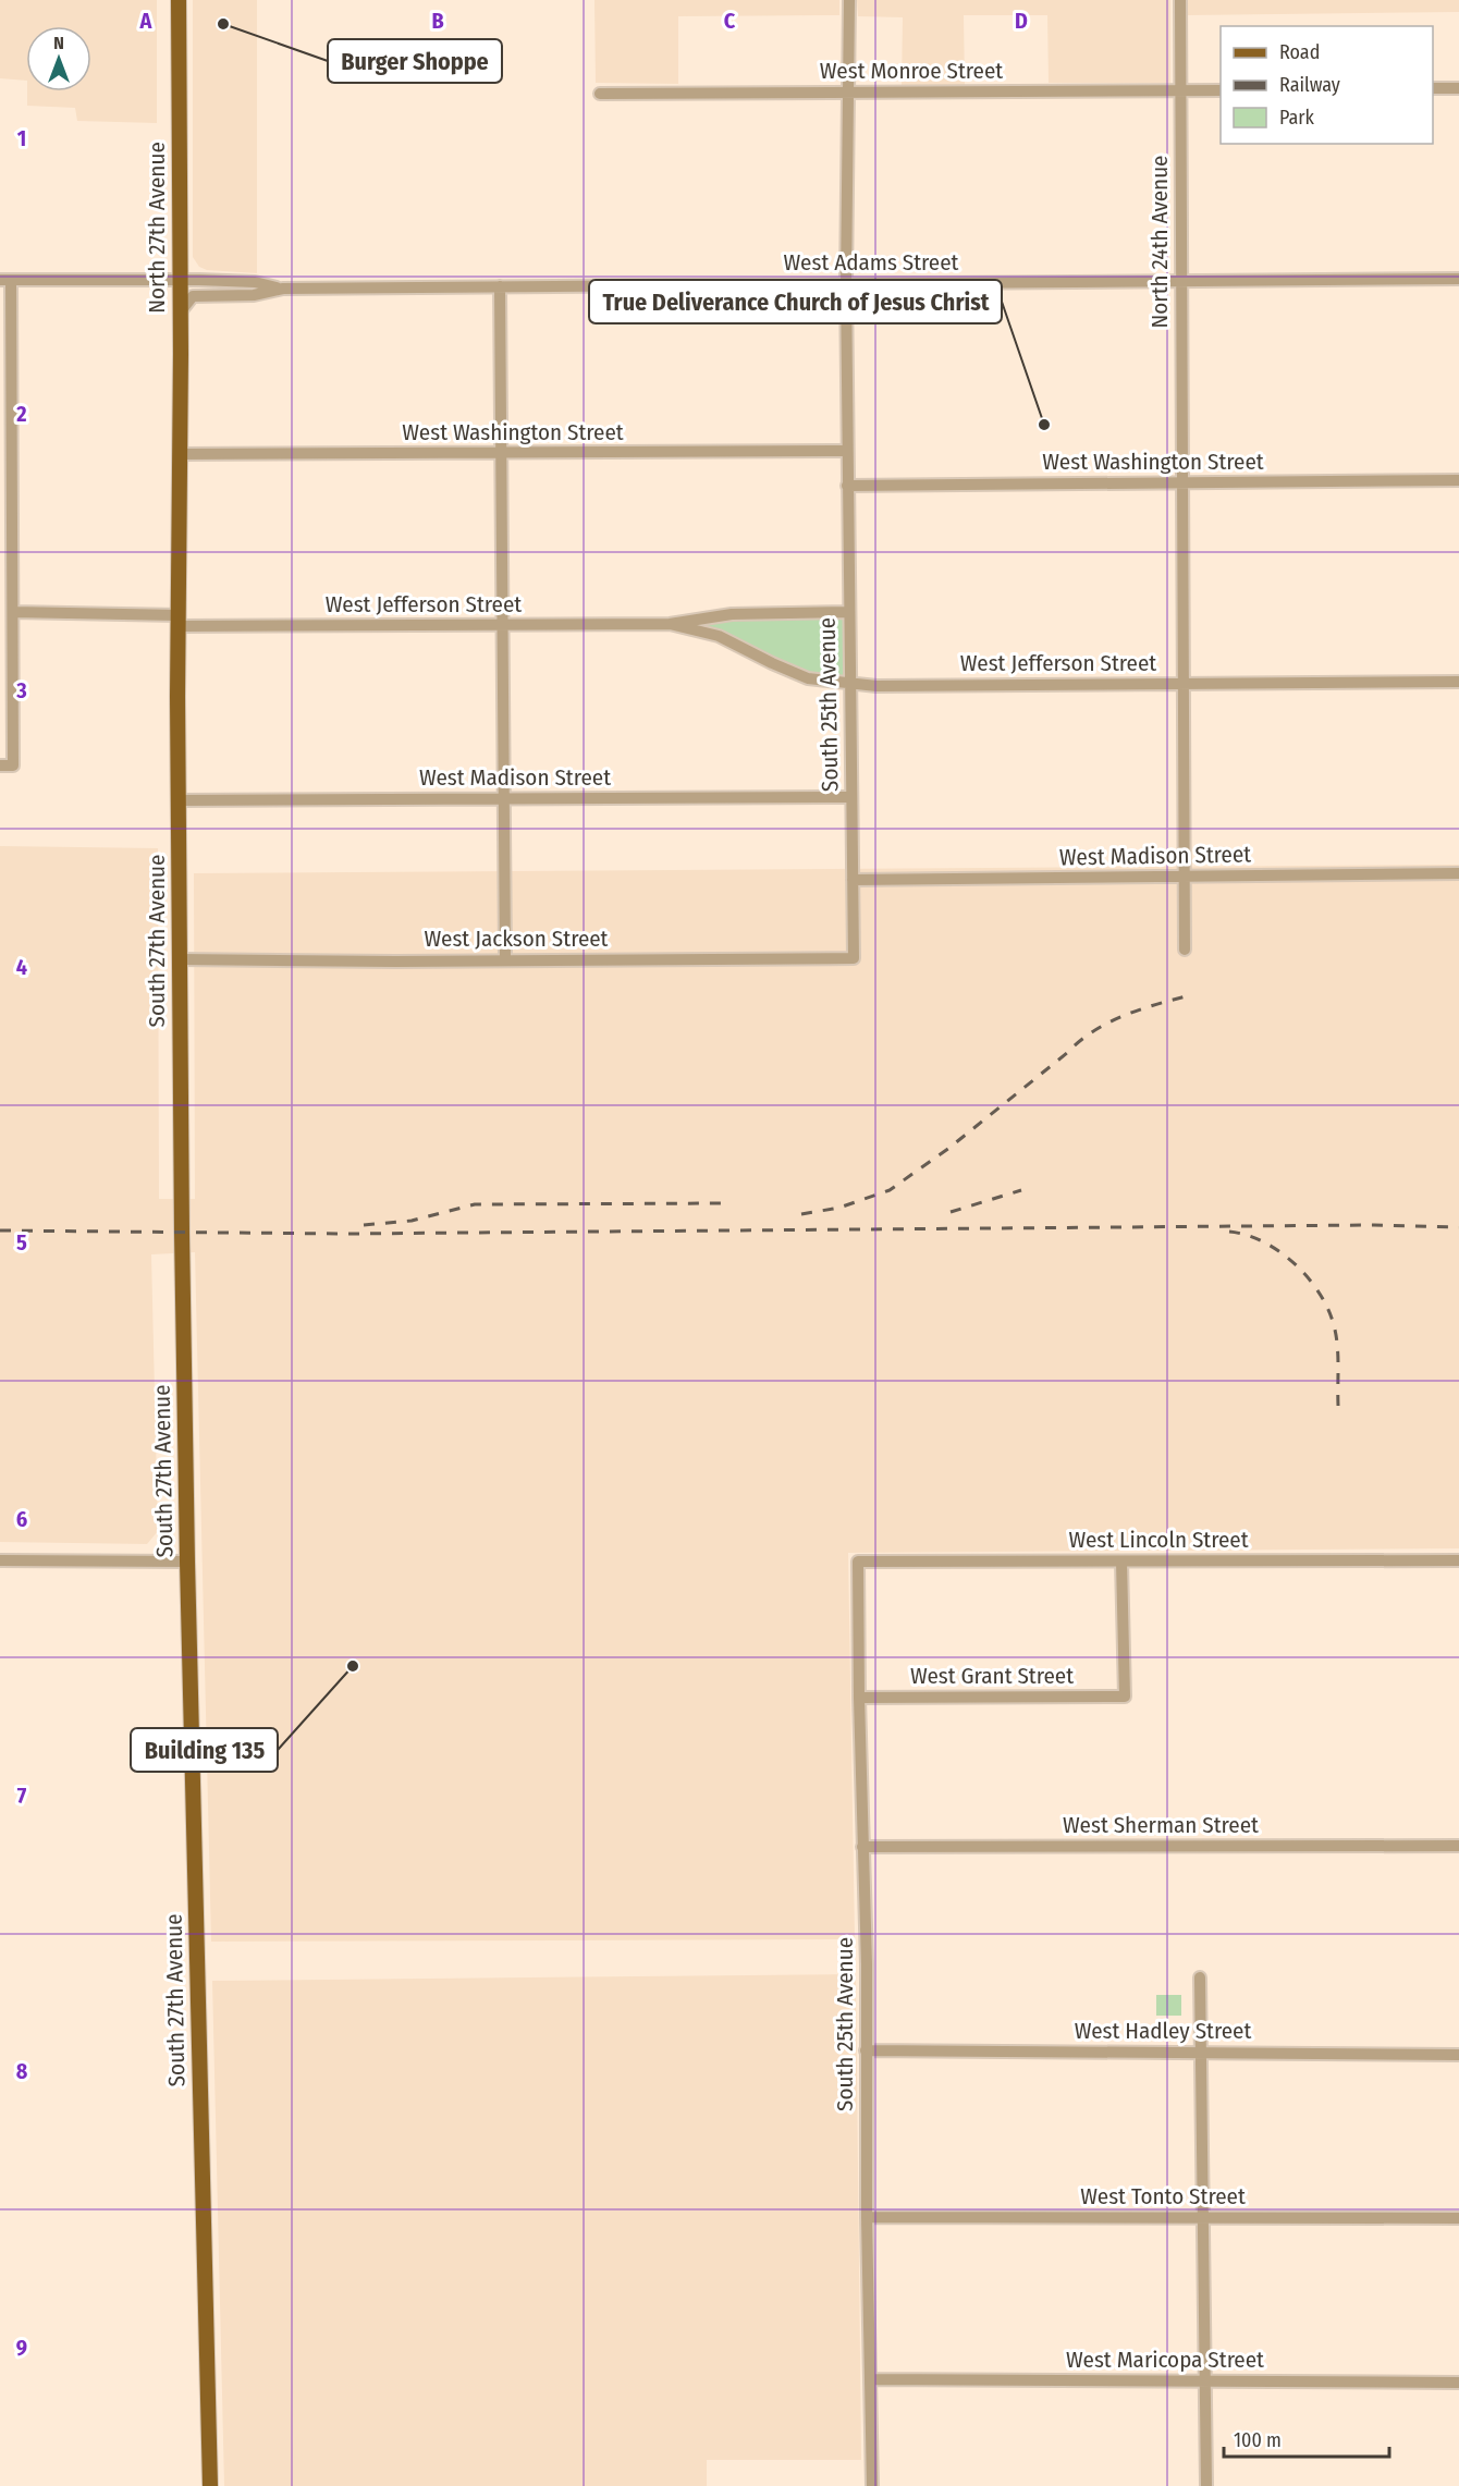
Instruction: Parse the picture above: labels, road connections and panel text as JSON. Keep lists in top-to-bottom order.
{
  "streets": {
    "main road": ["North 27th Avenue", "South 27th Avenue"],
    "street": [
      "West Monroe Street",
      "North 24th Avenue",
      "West Adams Street",
      "West Washington Street",
      "West Jefferson Street",
      "South 25th Avenue",
      "West Madison Street",
      "West Jackson Street",
      "West Lincoln Street",
      "West Grant Street",
      "West Sherman Street",
      "West Hadley Street",
      "West Tonto Street",
      "West Maricopa Street"
    ]
  },
  "crossings": [
    ["West Monroe Street", "North 24th Avenue"],
    ["West Monroe Street", "South 25th Avenue"],
    ["North 27th Avenue", "West Adams Street"],
    ["North 27th Avenue", "West Washington Street"],
    ["North 27th Avenue", "South 27th Avenue"],
    ["North 24th Avenue", "West Adams Street"],
    ["North 24th Avenue", "West Washington Street"],
    ["North 24th Avenue", "West Jefferson Street"],
    ["North 24th Avenue", "West Madison Street"],
    ["West Adams Street", "South 25th Avenue"],
    ["West Washington Street", "South 25th Avenue"],
    ["West Washington Street", "South 27th Avenue"],
    ["West Jefferson Street", "South 25th Avenue"],
    ["West Jefferson Street", "South 27th Avenue"],
    ["South 25th Avenue", "West Madison Street"],
    ["South 25th Avenue", "West Jackson Street"],
    ["South 25th Avenue", "West Lincoln Street"],
    ["South 25th Avenue", "West Grant Street"],
    ["South 25th Avenue", "West Sherman Street"],
    ["South 25th Avenue", "West Hadley Street"],
    ["South 25th Avenue", "West Tonto Street"],
    ["South 25th Avenue", "West Maricopa Street"],
    ["West Madison Street", "South 27th Avenue"],
    ["West Jackson Street", "South 27th Avenue"],
    ["West Lincoln Street", "West Grant Street"]
  ],
  "places": ["Burger Shoppe", "True Deliverance Church of Jesus Christ", "Building 135"],
  "legend": ["Road", "Railway", "Park"],
  "scale_bar": "100 m",
  "north": "top",
  "grid": {
    "columns": [
      "A",
      "B",
      "C",
      "D"
    ],
    "rows": [
      "1",
      "2",
      "3",
      "4",
      "5",
      "6",
      "7",
      "8",
      "9"
    ]
  }
}
